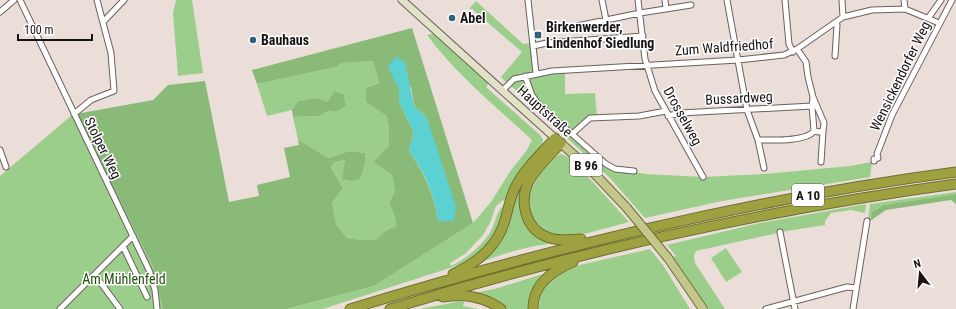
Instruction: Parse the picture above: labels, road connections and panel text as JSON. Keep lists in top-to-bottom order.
{
  "streets": {
    "highway": ["A 10"],
    "main road": ["Hauptstraße", "B 96"],
    "street": [
      "Zum Waldfriedhof",
      "Wensickendorfer Weg",
      "Bussardweg",
      "Drosselweg",
      "Stolper Weg"
    ]
  },
  "crossings": [
    ["Zum Waldfriedhof", "Wensickendorfer Weg"],
    ["Zum Waldfriedhof", "Hauptstraße"],
    ["Zum Waldfriedhof", "Drosselweg"],
    ["Bussardweg", "Hauptstraße"],
    ["Bussardweg", "Drosselweg"]
  ],
  "parks": ["Am Mühlenfeld"],
  "places": {
    "other": ["Abel", "Bauhaus"],
    "transit": ["Birkenwerder, Lindenhof Siedlung"]
  },
  "scale_bar": "100 m",
  "north": "top"
}
